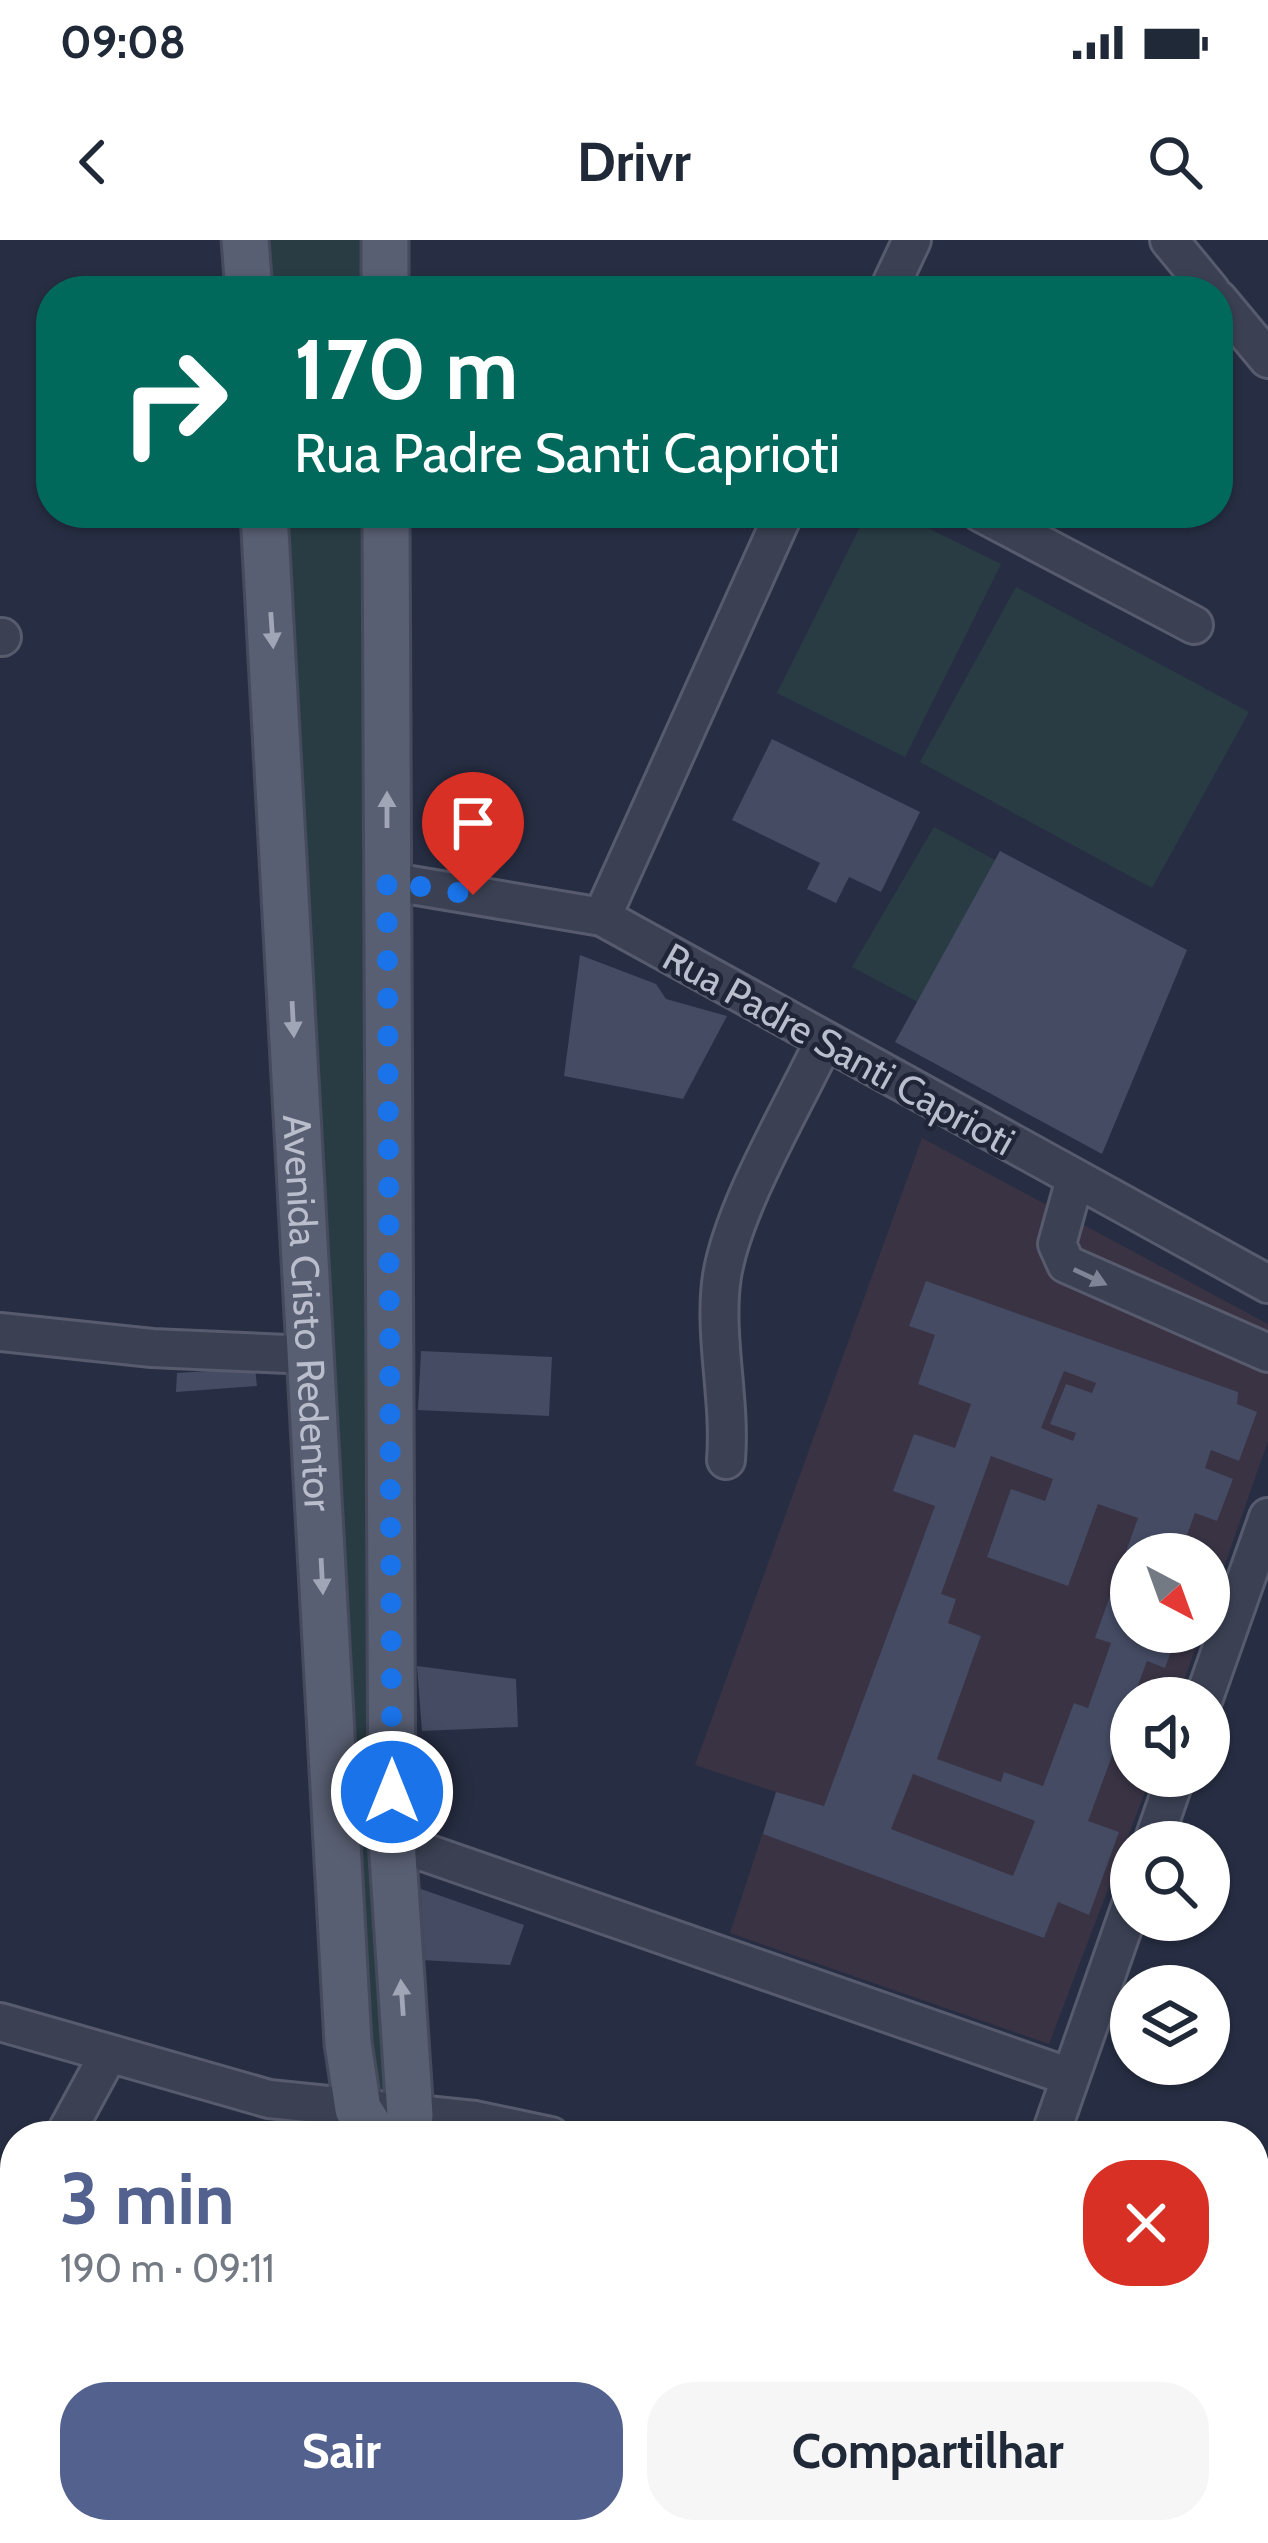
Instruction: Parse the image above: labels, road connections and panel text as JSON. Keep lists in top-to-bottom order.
{
  "streets": {
    "main road": ["Avenida Cristo Redentor"],
    "street": ["Rua Padre Santi Caprioti"]
  },
  "crossings": [
    ["Rua Padre Santi Caprioti", "Avenida Cristo Redentor"]
  ],
  "north": "bottom right",
  "page": {
    "status": "09:08",
    "header": "Drivr",
    "turn": ["170 m", "Rua Padre Santi Caprioti"],
    "heading": ["3 min", "190 m · 09:11"],
    "buttons": ["Sair", "Compartilhar"]
  }
}
